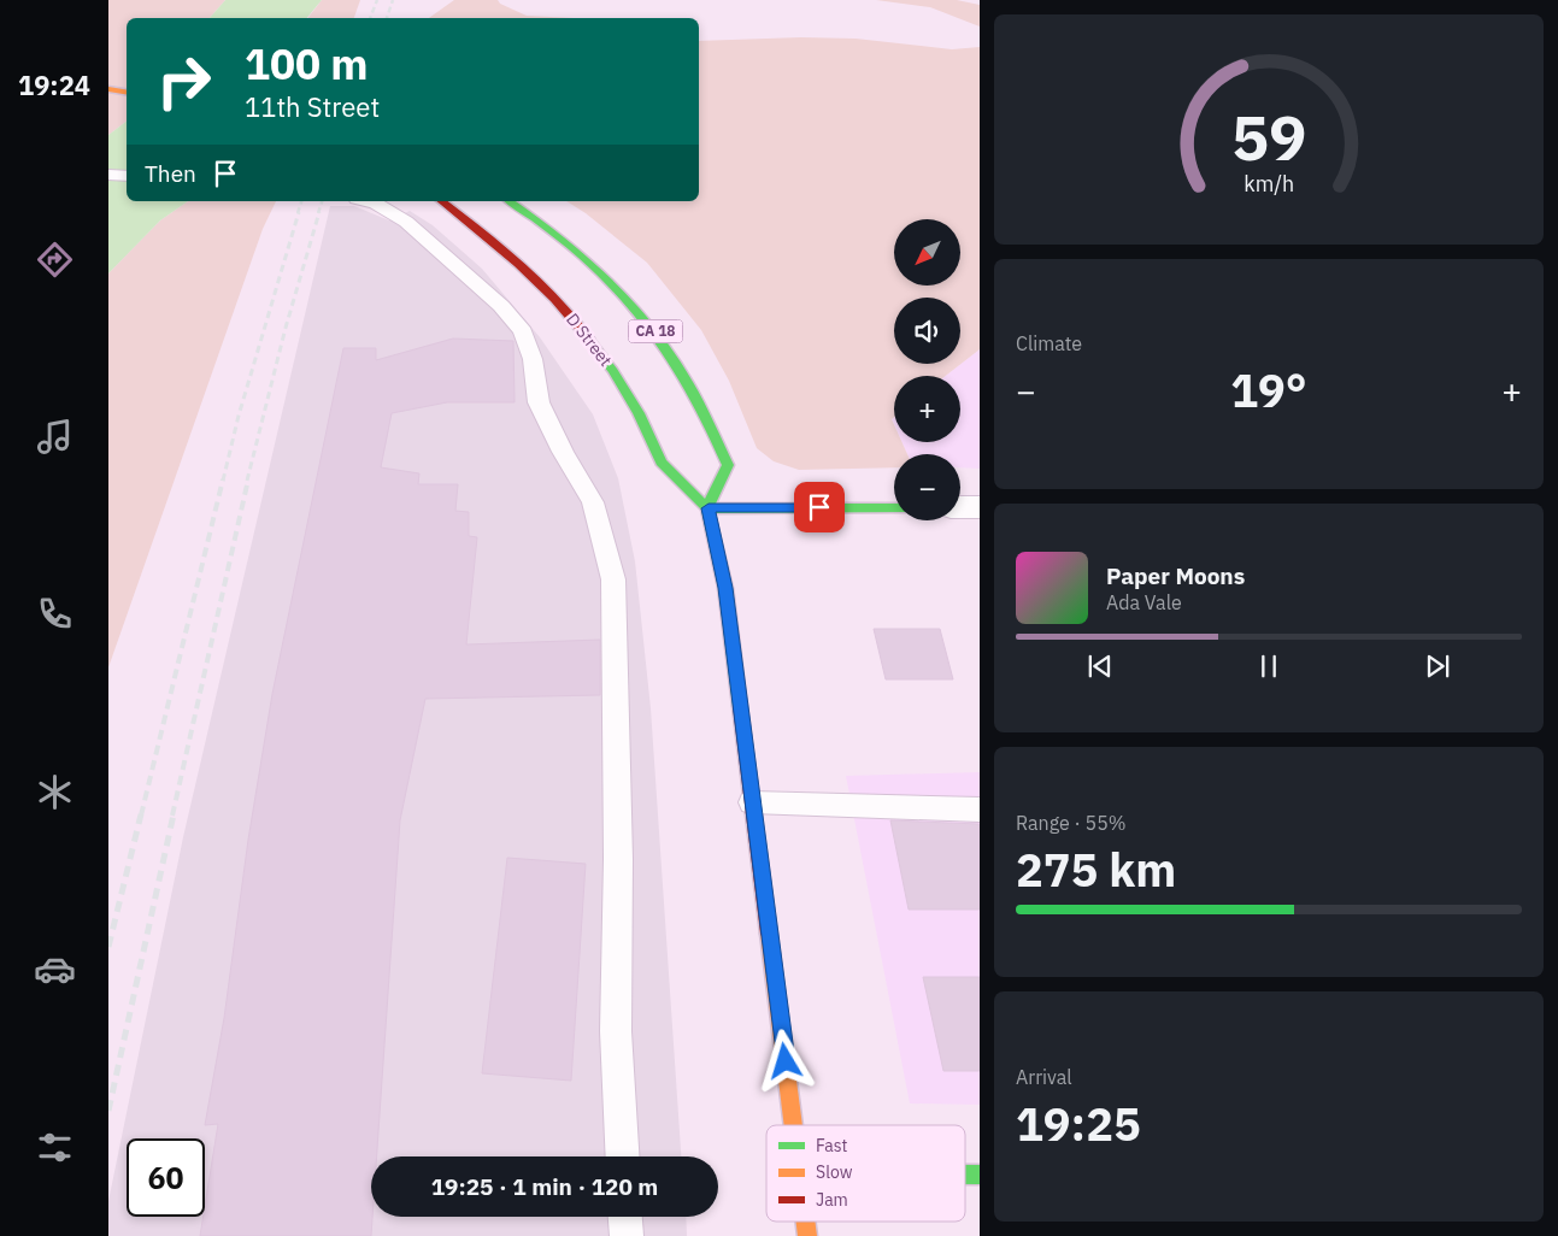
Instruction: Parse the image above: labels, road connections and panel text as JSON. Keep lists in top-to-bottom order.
{
  "streets": {
    "main road": ["CA 18", "D Street"]
  },
  "crossings": [
    ["CA 18", "D Street"]
  ],
  "legend": ["Fast", "Slow", "Jam"],
  "north": "bottom left",
  "page": {
    "tabs": "19:24",
    "turn": ["100 m", "11th Street"],
    "then": "Then",
    "map_buttons": ["+", "−"],
    "tile": [
      "Climate",
      ["Range · 55%", "275 km"],
      ["Arrival", "19:25"]
    ],
    "heat": ["−", "19°", "+"],
    "song": ["Paper Moons", "Ada Vale"],
    "limit": "60",
    "trip": "19:25 · 1 min · 120 m",
    "gauge": ["59", "km/h"]
  }
}
